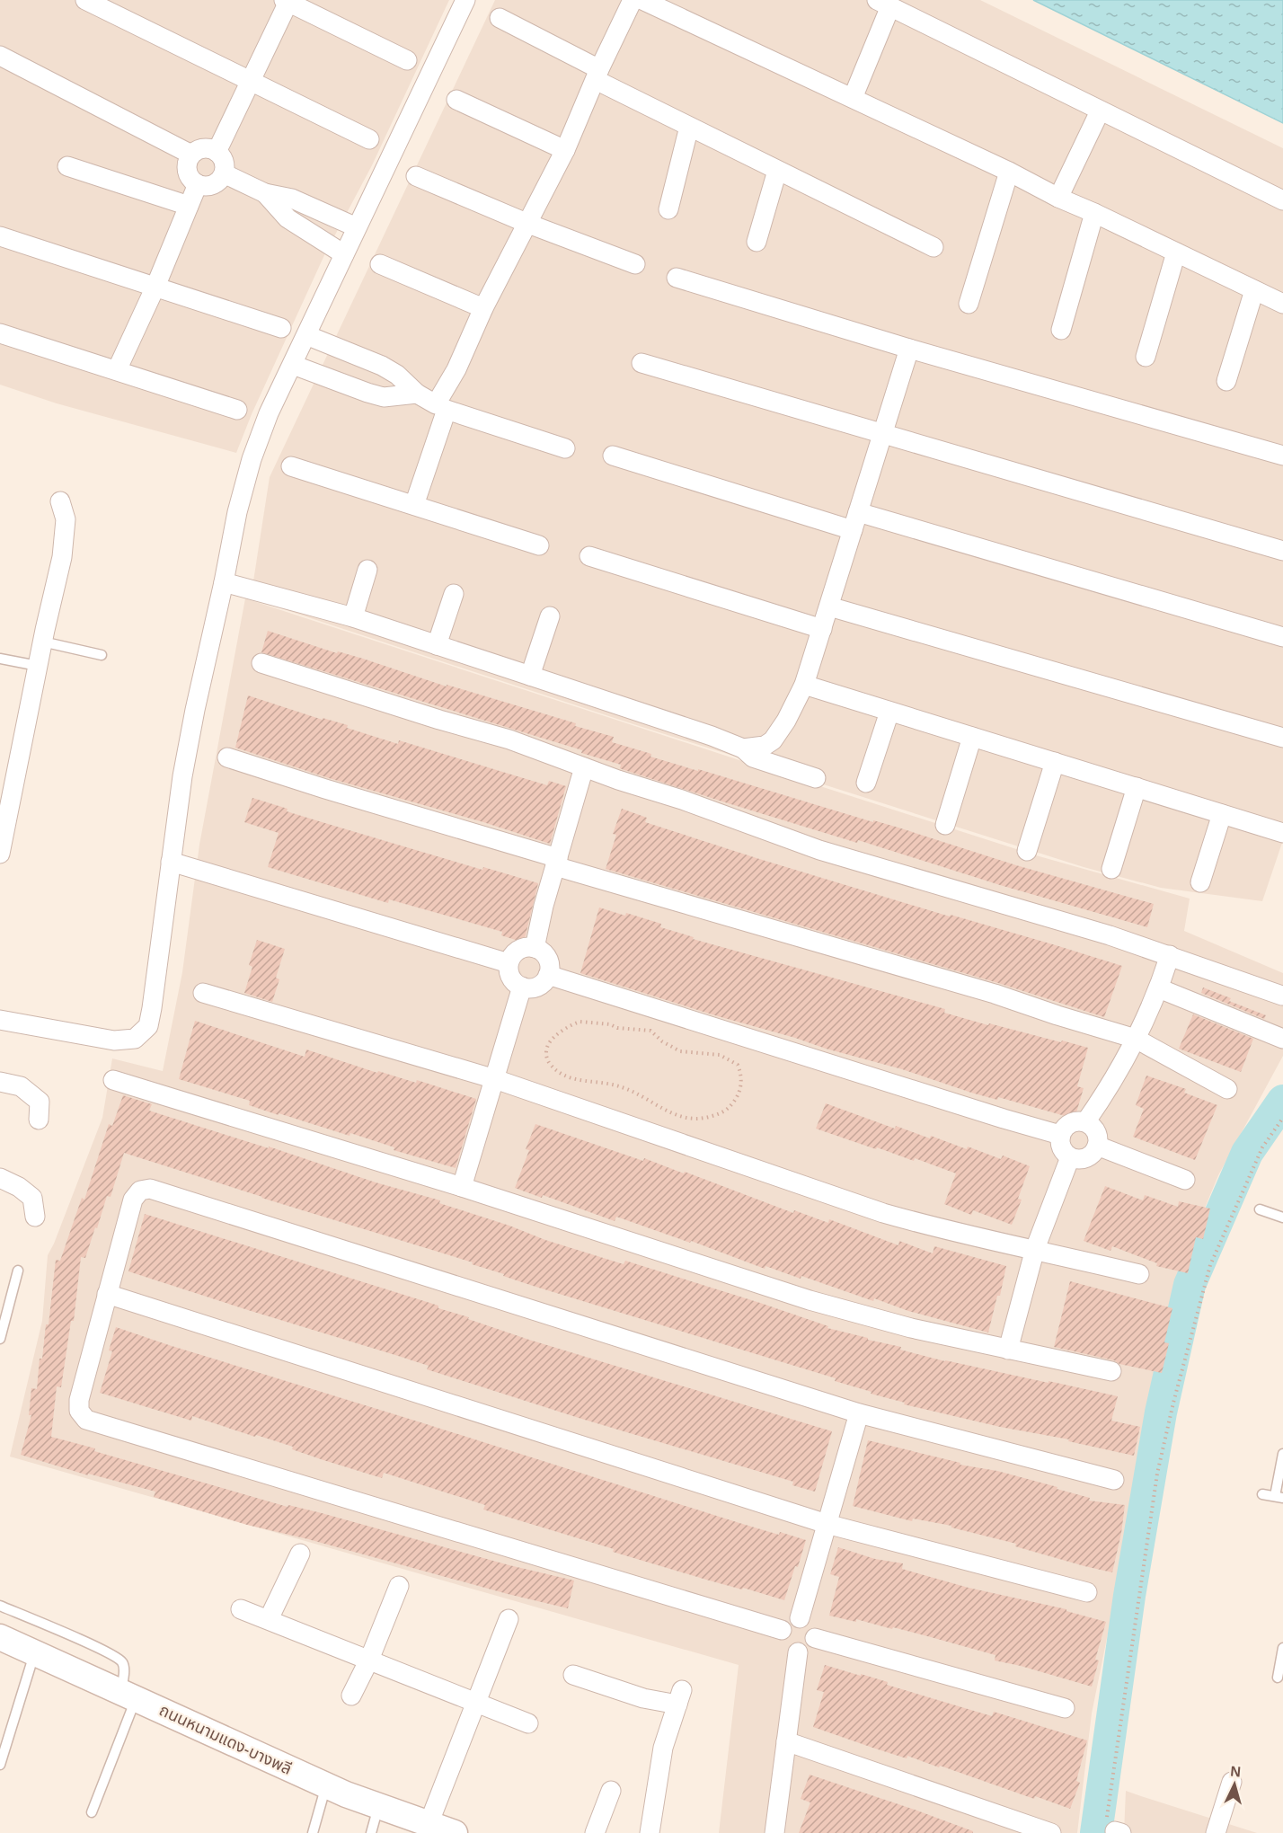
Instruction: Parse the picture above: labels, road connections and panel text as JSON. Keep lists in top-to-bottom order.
{
  "streets": {
    "main road": ["ถนนหนามแดง-บางพลี"]
  },
  "north": "top"
}
